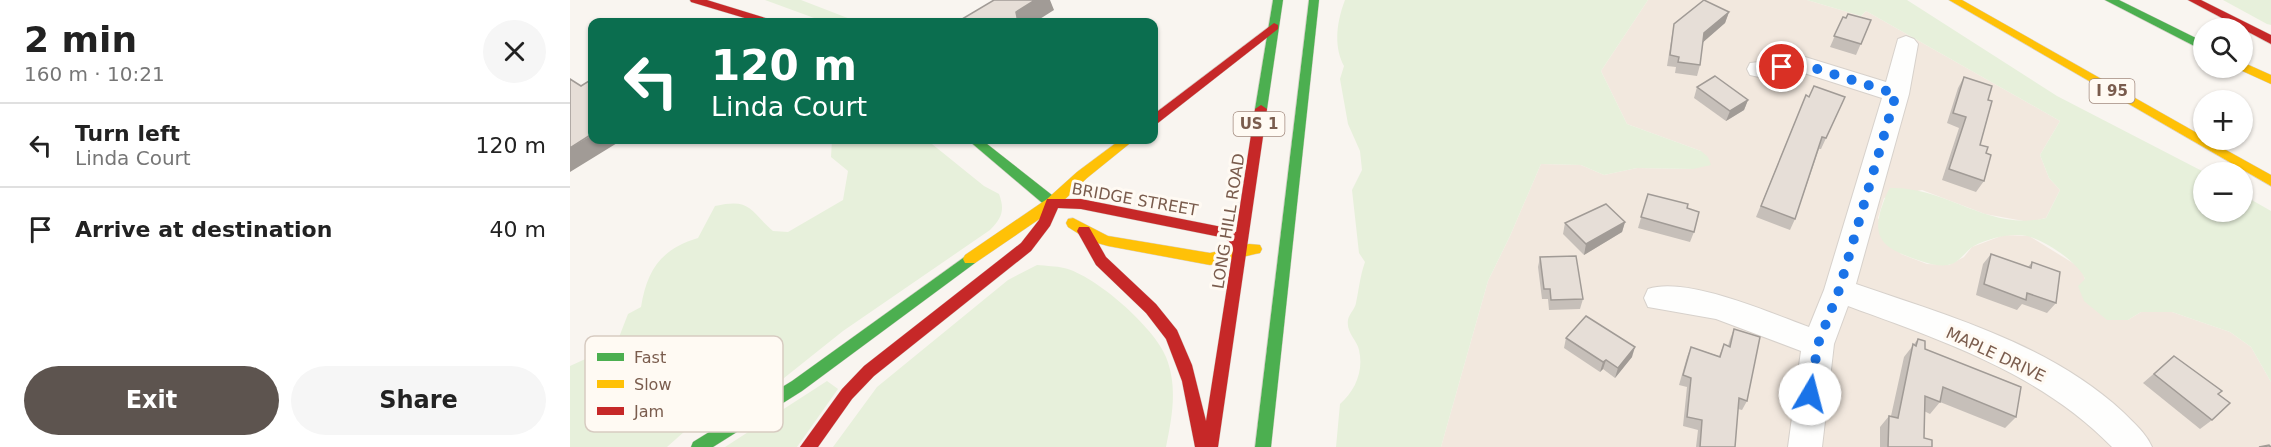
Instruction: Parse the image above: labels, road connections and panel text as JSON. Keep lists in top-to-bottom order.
{
  "streets": {
    "main road": [
      "I 95",
      "US 1",
      "BRIDGE STREET",
      "LONG HILL ROAD"
    ],
    "street": ["MAPLE DRIVE"]
  },
  "crossings": [
    ["US 1", "BRIDGE STREET"],
    ["BRIDGE STREET", "LONG HILL ROAD"]
  ],
  "legend": ["Fast", "Slow", "Jam"],
  "page": {
    "heading": ["2 min", "160 m · 10:21"],
    "map_buttons": ["+", "−"],
    "turn": ["120 m", "Linda Court"],
    "list": [
      {
        "name": "Turn left",
        "note": "Linda Court",
        "value": "120 m"
      },
      {
        "name": "Arrive at destination",
        "value": "40 m"
      }
    ],
    "buttons": ["Exit", "Share"]
  }
}
